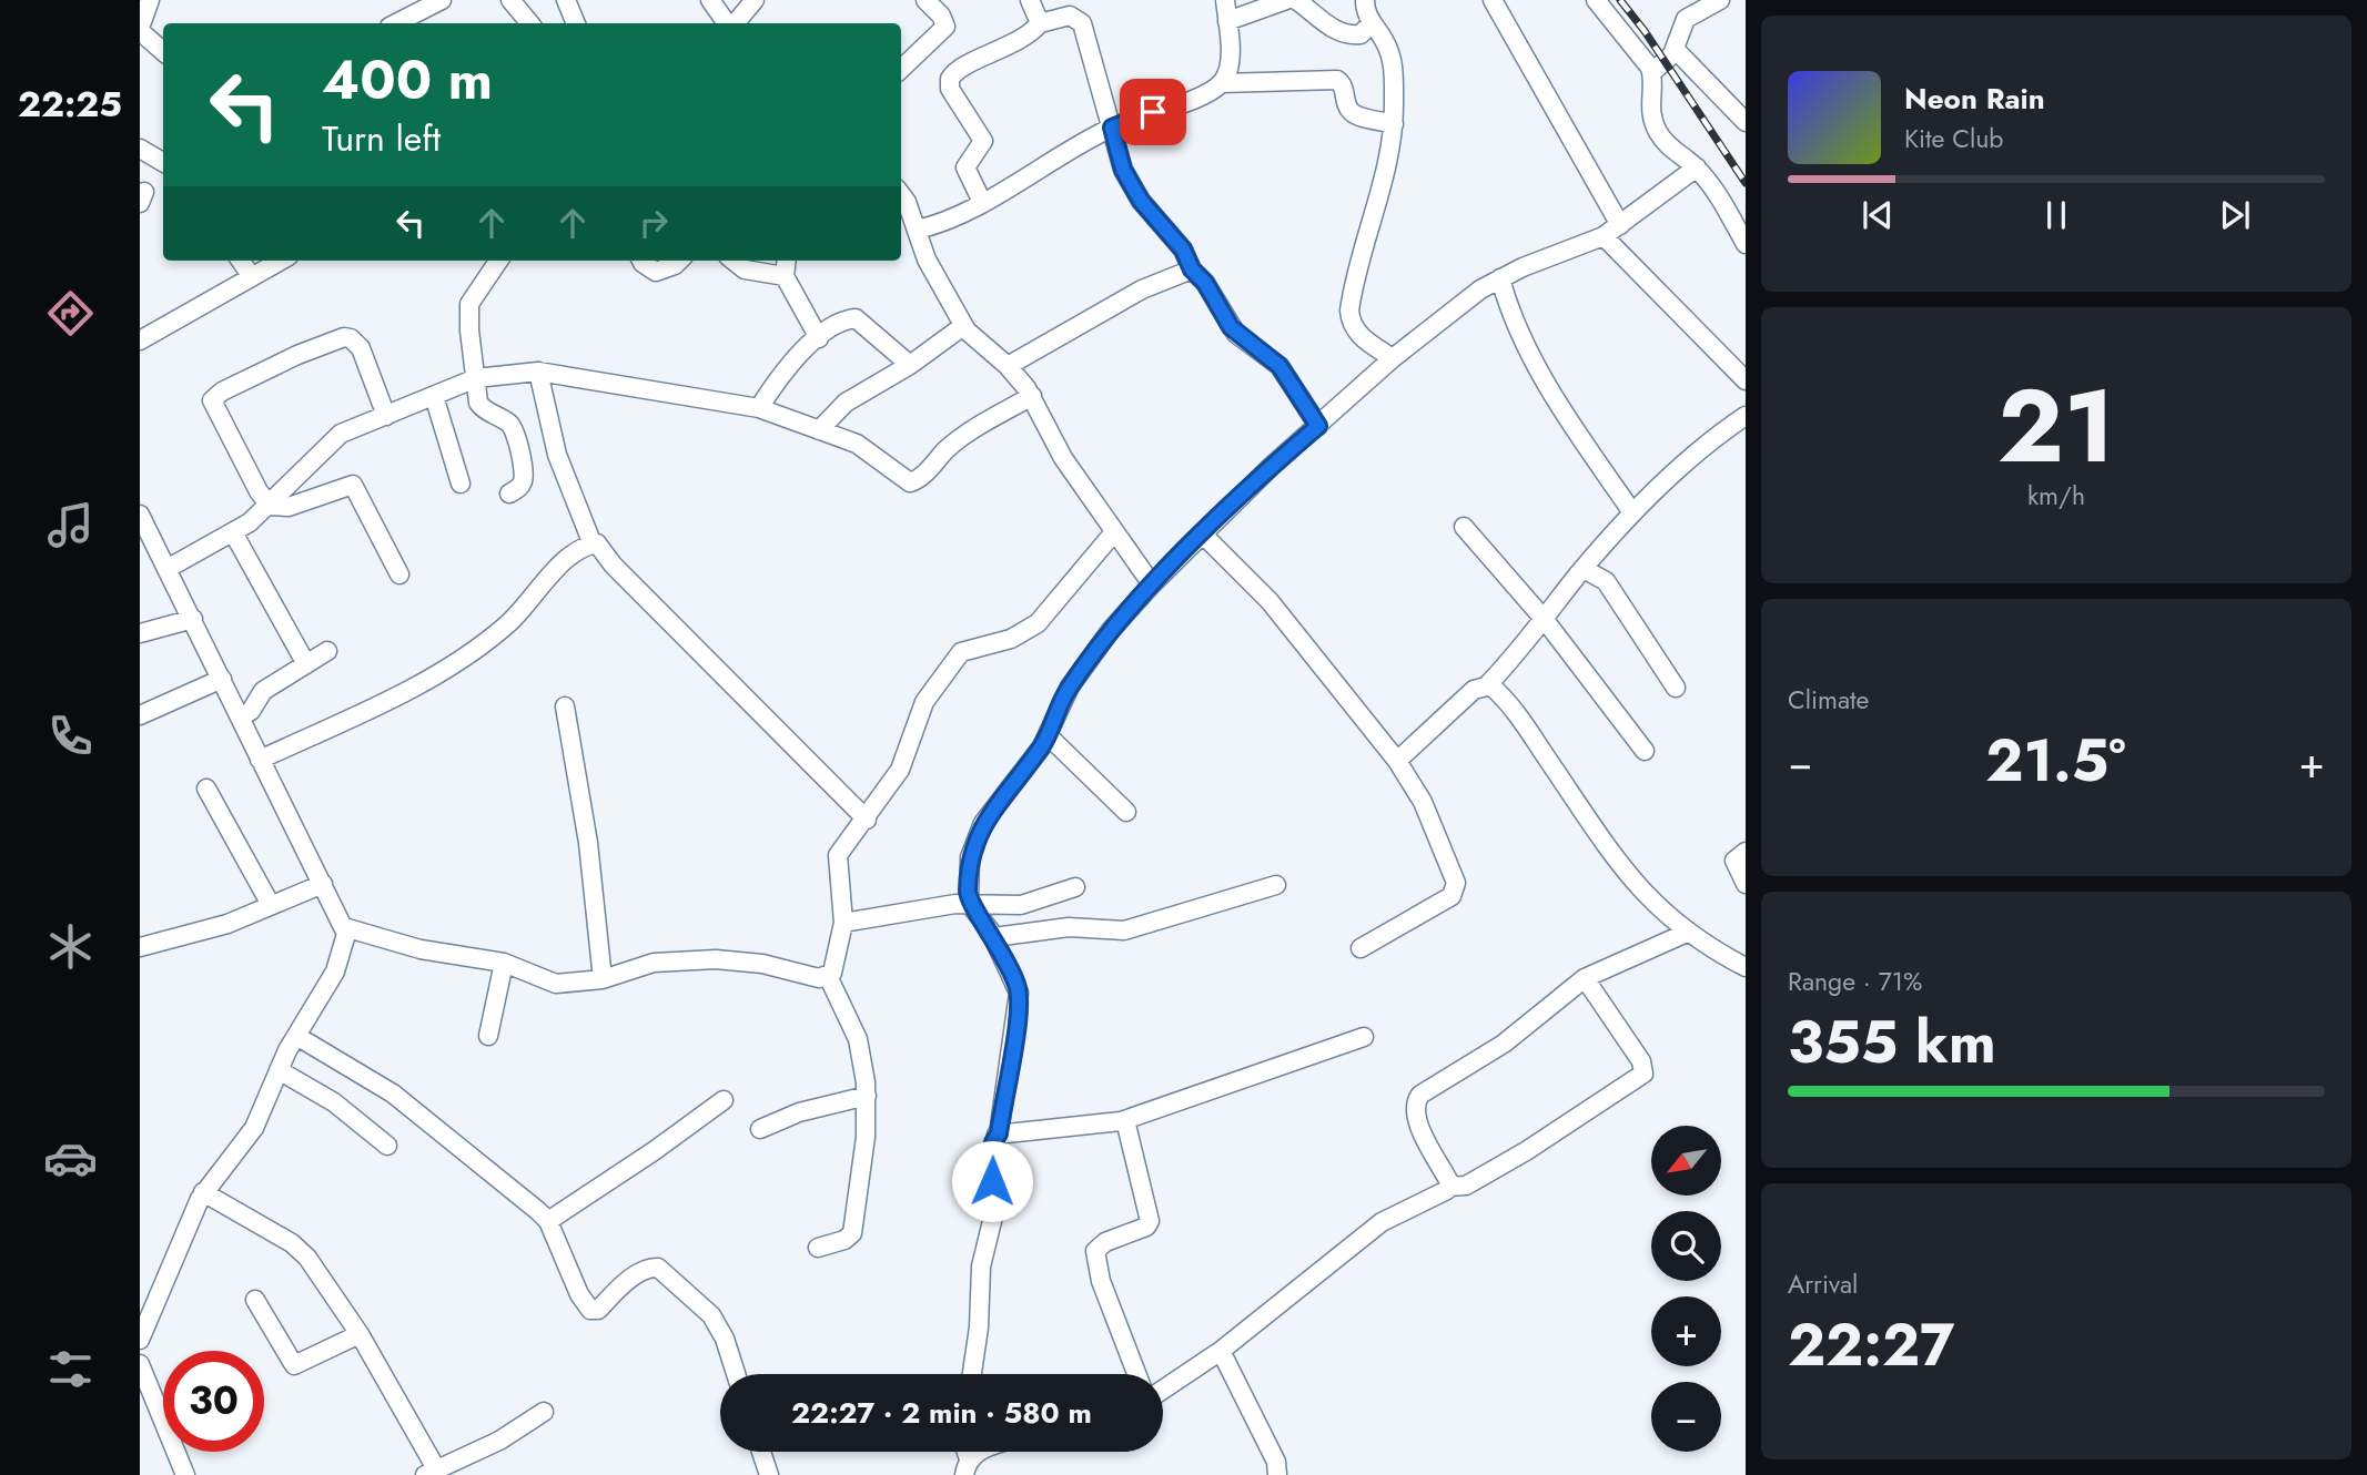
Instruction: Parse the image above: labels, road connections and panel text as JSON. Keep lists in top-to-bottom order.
{
  "north": "bottom left",
  "page": {
    "tabs": "22:25",
    "turn": ["400 m", "Turn left"],
    "song": ["Neon Rain", "Kite Club"],
    "tile": [
      ["21", "km/h"],
      "Climate",
      ["Range · 71%", "355 km"],
      ["Arrival", "22:27"]
    ],
    "heat": ["−", "21.5°", "+"],
    "map_buttons": ["+", "−"],
    "limit": "30",
    "trip": "22:27 · 2 min · 580 m"
  }
}
